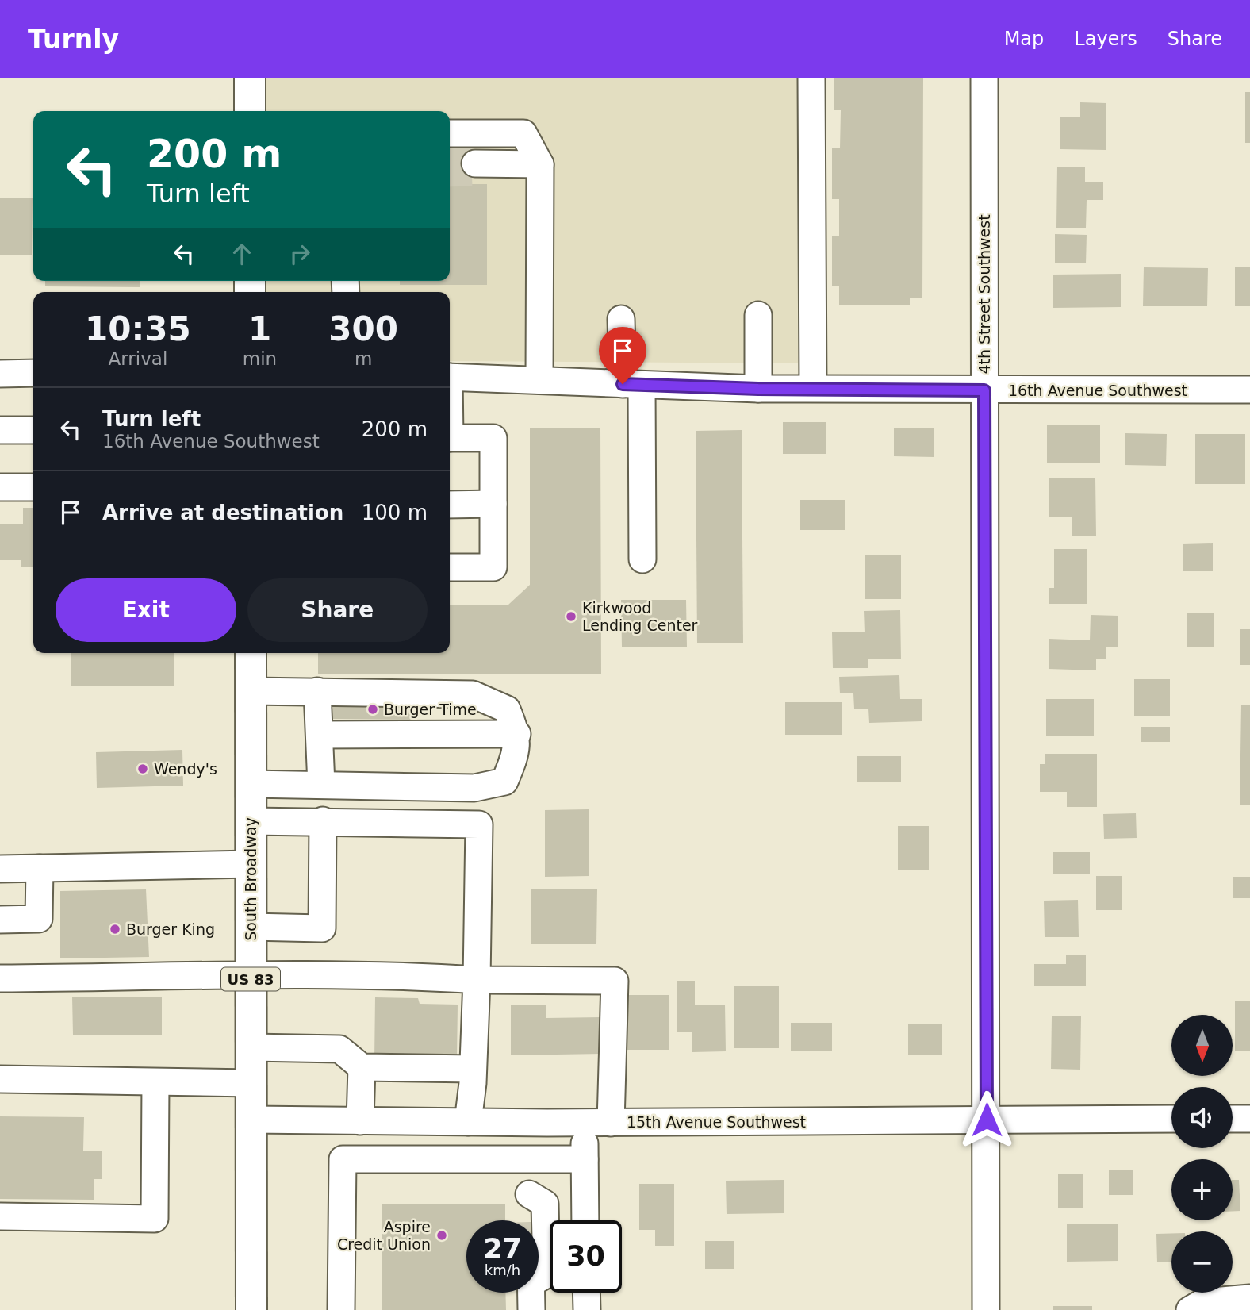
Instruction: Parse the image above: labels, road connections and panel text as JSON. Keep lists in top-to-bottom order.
{
  "streets": {
    "main road": ["South Broadway", "US 83"],
    "street": ["4th Street Southwest", "16th Avenue Southwest", "15th Avenue Southwest"]
  },
  "crossings": [
    ["4th Street Southwest", "16th Avenue Southwest"],
    ["4th Street Southwest", "15th Avenue Southwest"],
    ["South Broadway", "15th Avenue Southwest"]
  ],
  "places": [
    "Kirkwood Lending Center",
    "Burger Time",
    "Wendy's",
    "Burger King",
    "Aspire Credit Union"
  ],
  "north": "bottom",
  "page": {
    "header": "Turnly",
    "nav": ["Map", "Layers", "Share"],
    "turn": ["200 m", "Turn left"],
    "eta": [
      "10:35",
      "Arrival",
      "1",
      "min",
      "300",
      "m"
    ],
    "list": [
      {
        "name": "Turn left",
        "note": "16th Avenue Southwest",
        "value": "200 m"
      },
      {
        "name": "Arrive at destination",
        "value": "100 m"
      }
    ],
    "buttons": ["Exit", "Share"],
    "map_buttons": ["+", "−"],
    "speed": "27 km/h",
    "limit": "30"
  }
}
